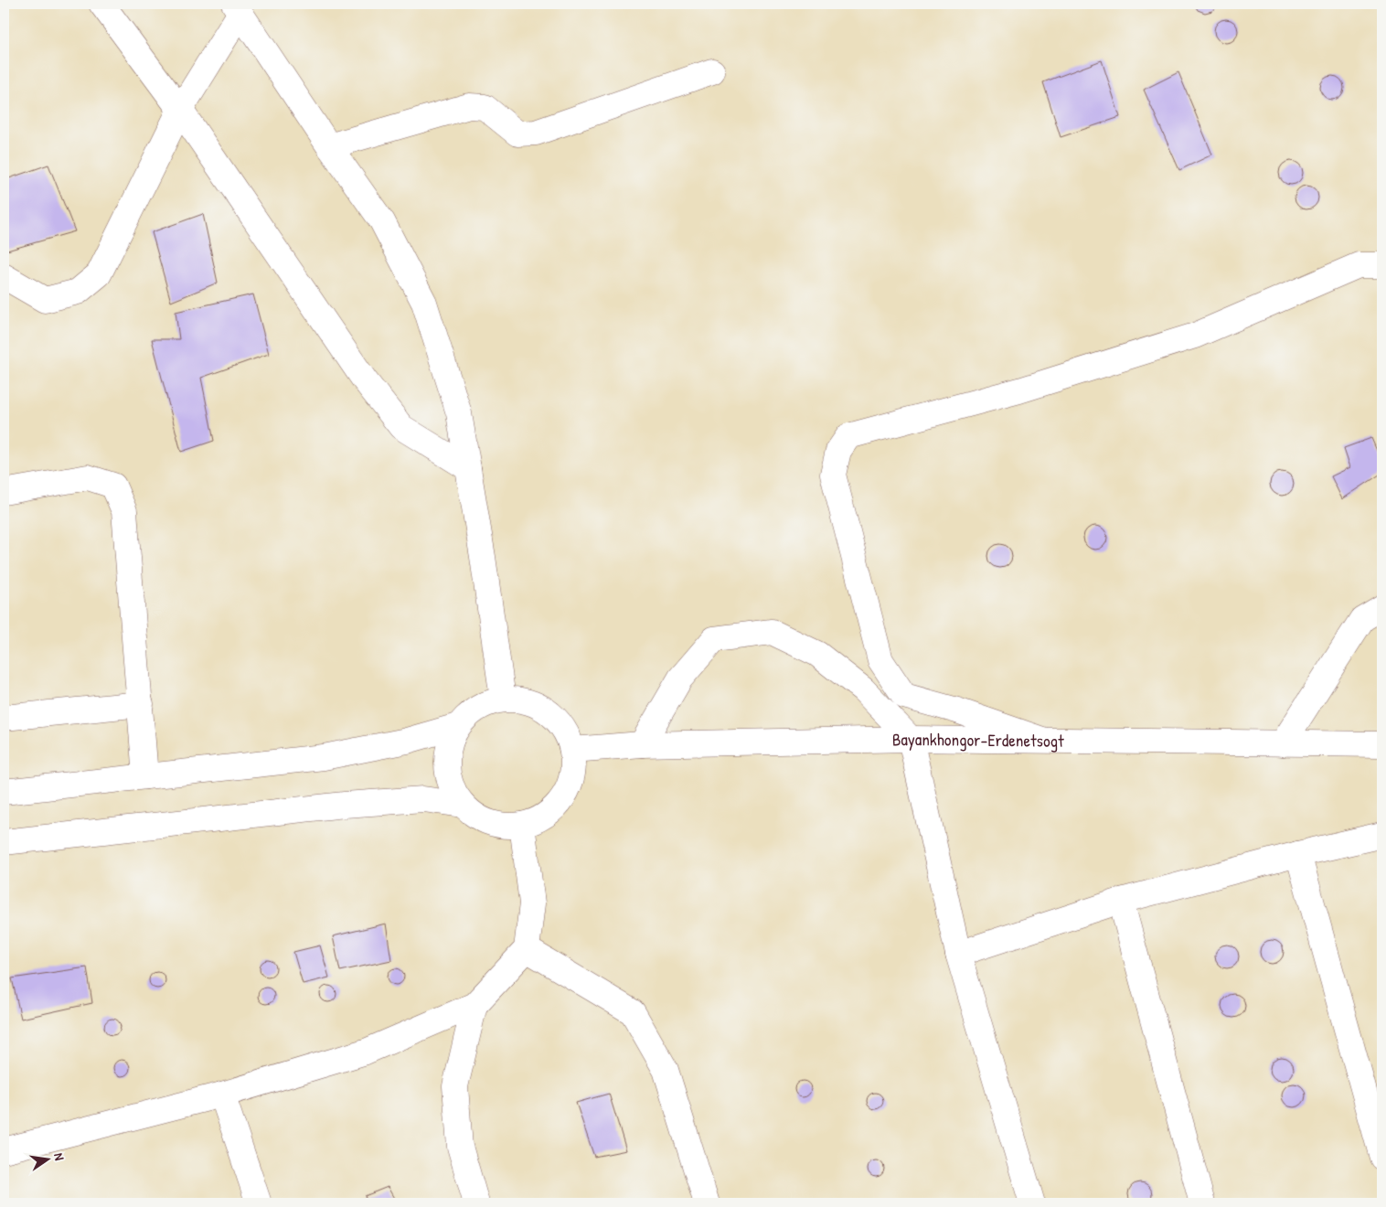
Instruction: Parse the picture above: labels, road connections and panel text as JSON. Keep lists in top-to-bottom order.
{
  "streets": {
    "street": ["Bayankhongor-Erdenetsogt"]
  },
  "north": "right"
}
